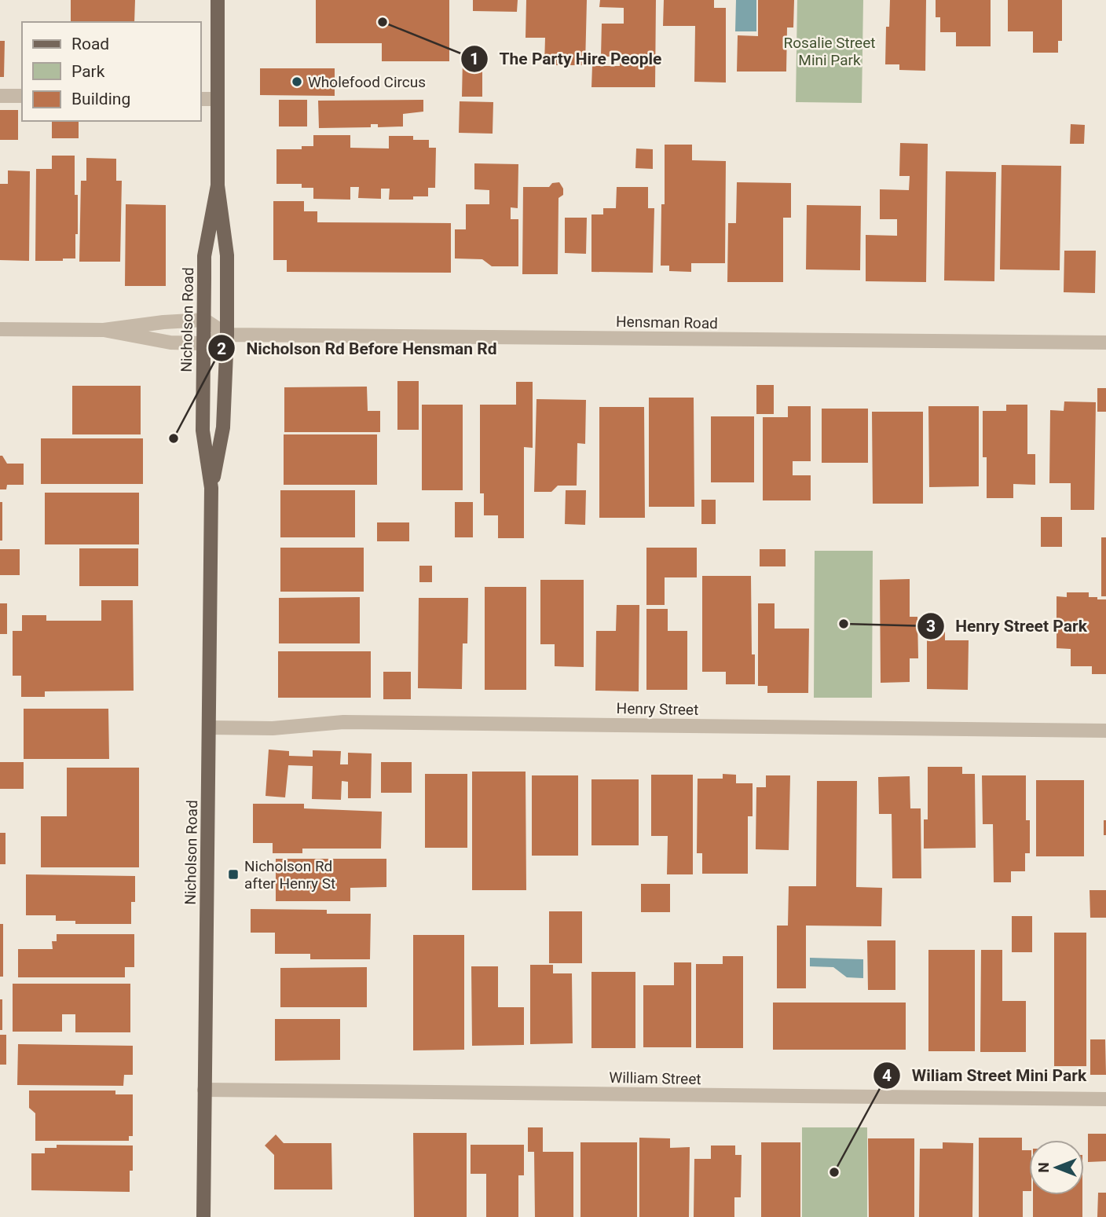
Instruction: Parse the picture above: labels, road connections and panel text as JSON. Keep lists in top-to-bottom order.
{
  "streets": {
    "main road": ["Nicholson Road"],
    "street": ["Hensman Road", "Henry Street", "William Street"]
  },
  "crossings": [
    ["Nicholson Road", "Hensman Road"],
    ["Nicholson Road", "Henry Street"],
    ["Nicholson Road", "William Street"]
  ],
  "parks": ["Rosalie Street Mini Park"],
  "places": {
    "other": [
      "The Party Hire People",
      "Wholefood Circus",
      "Nicholson Rd Before Hensman Rd",
      "Henry Street Park",
      "Wiliam Street Mini Park"
    ],
    "transit": ["Nicholson Rd after Henry St"]
  },
  "legend": ["Road", "Park", "Building"],
  "north": "left"
}
